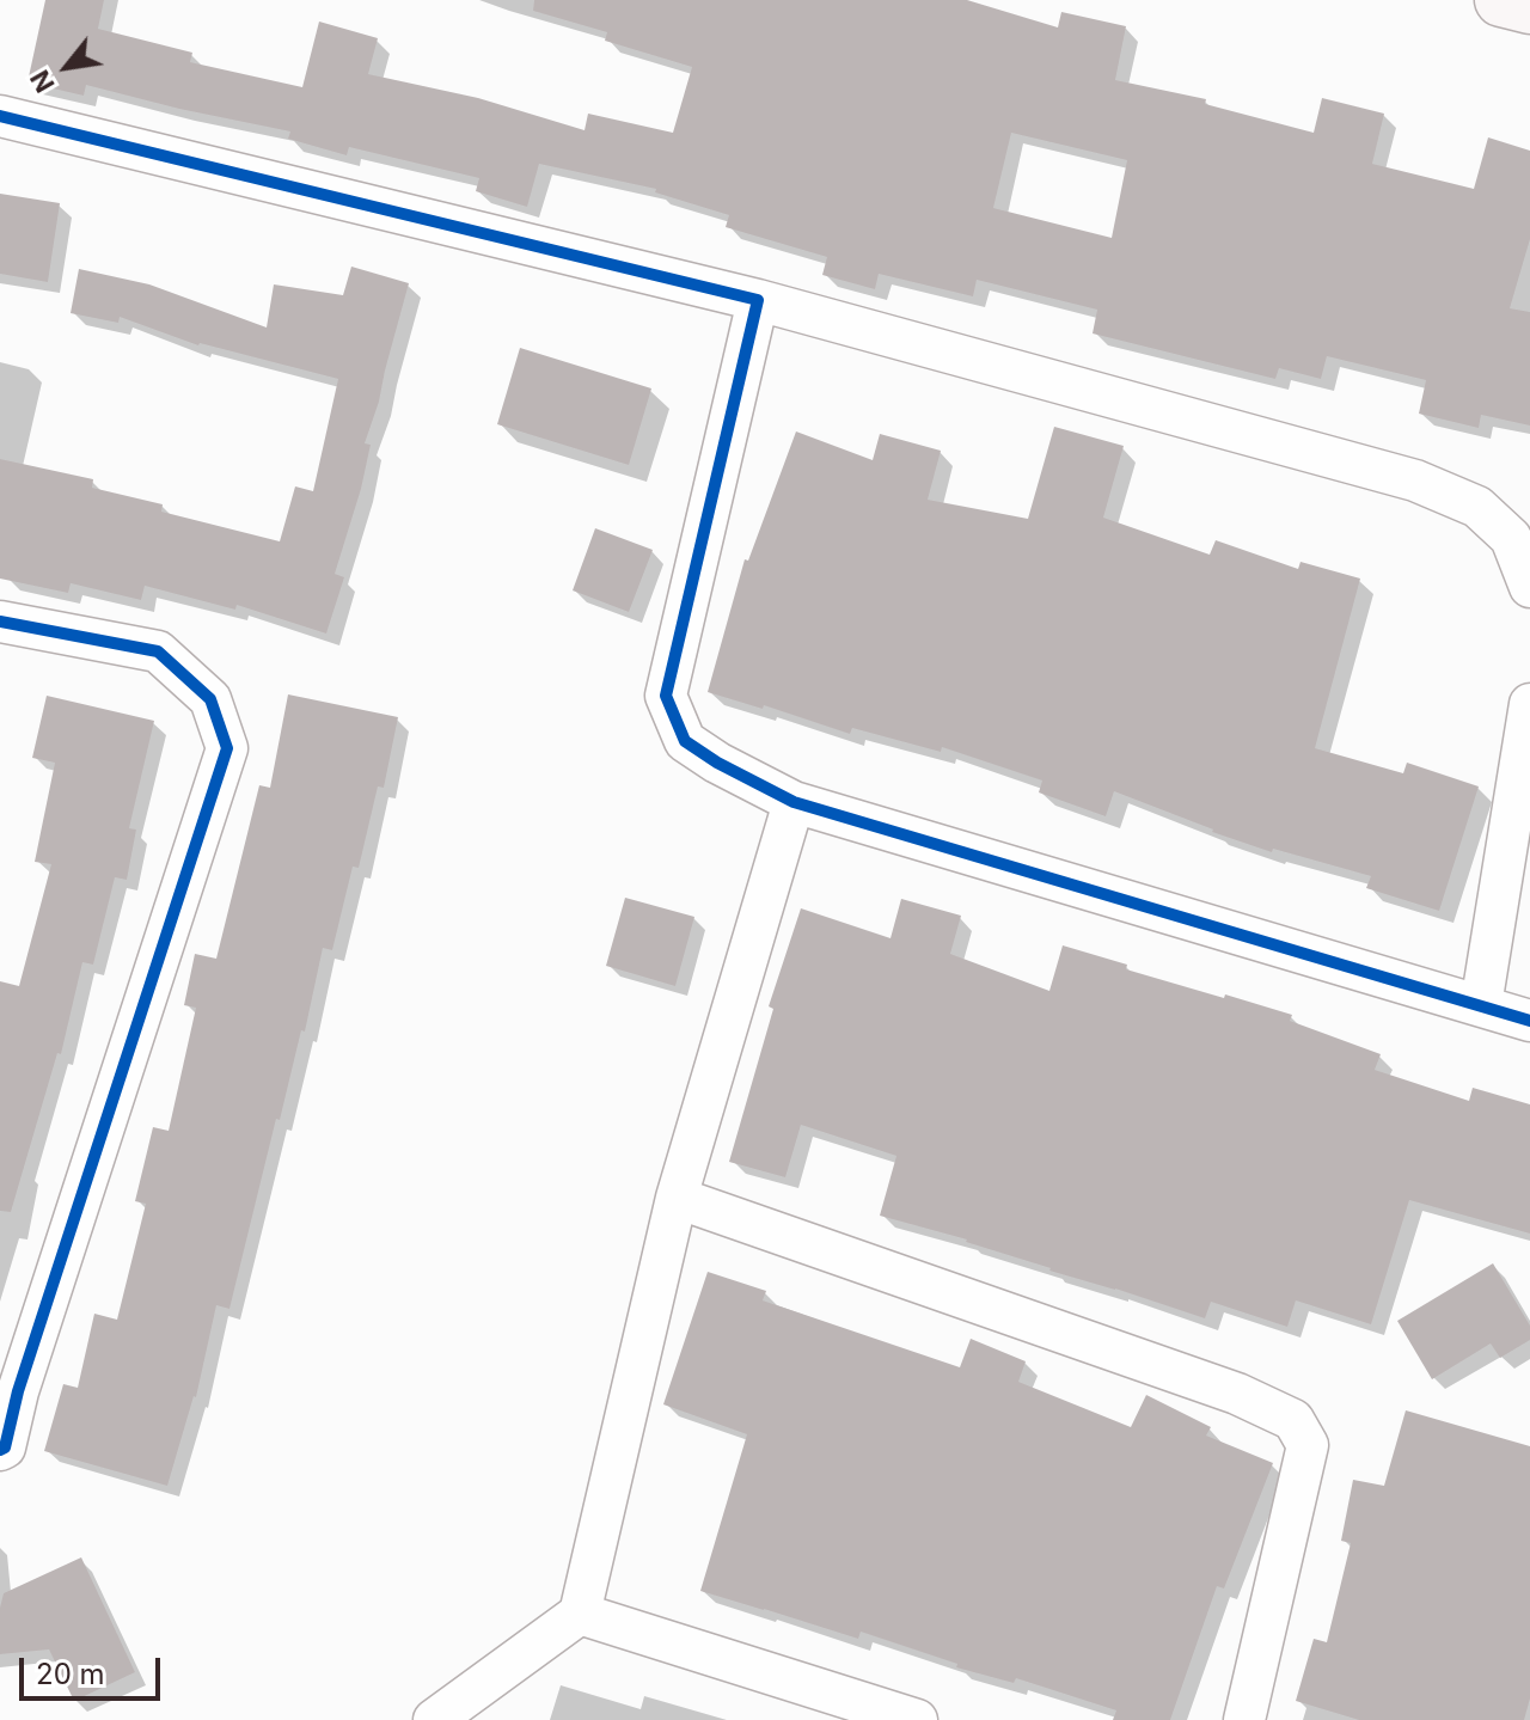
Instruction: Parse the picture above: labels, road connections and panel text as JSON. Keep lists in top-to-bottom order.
{
  "scale_bar": "20 m",
  "north": "bottom left"
}
